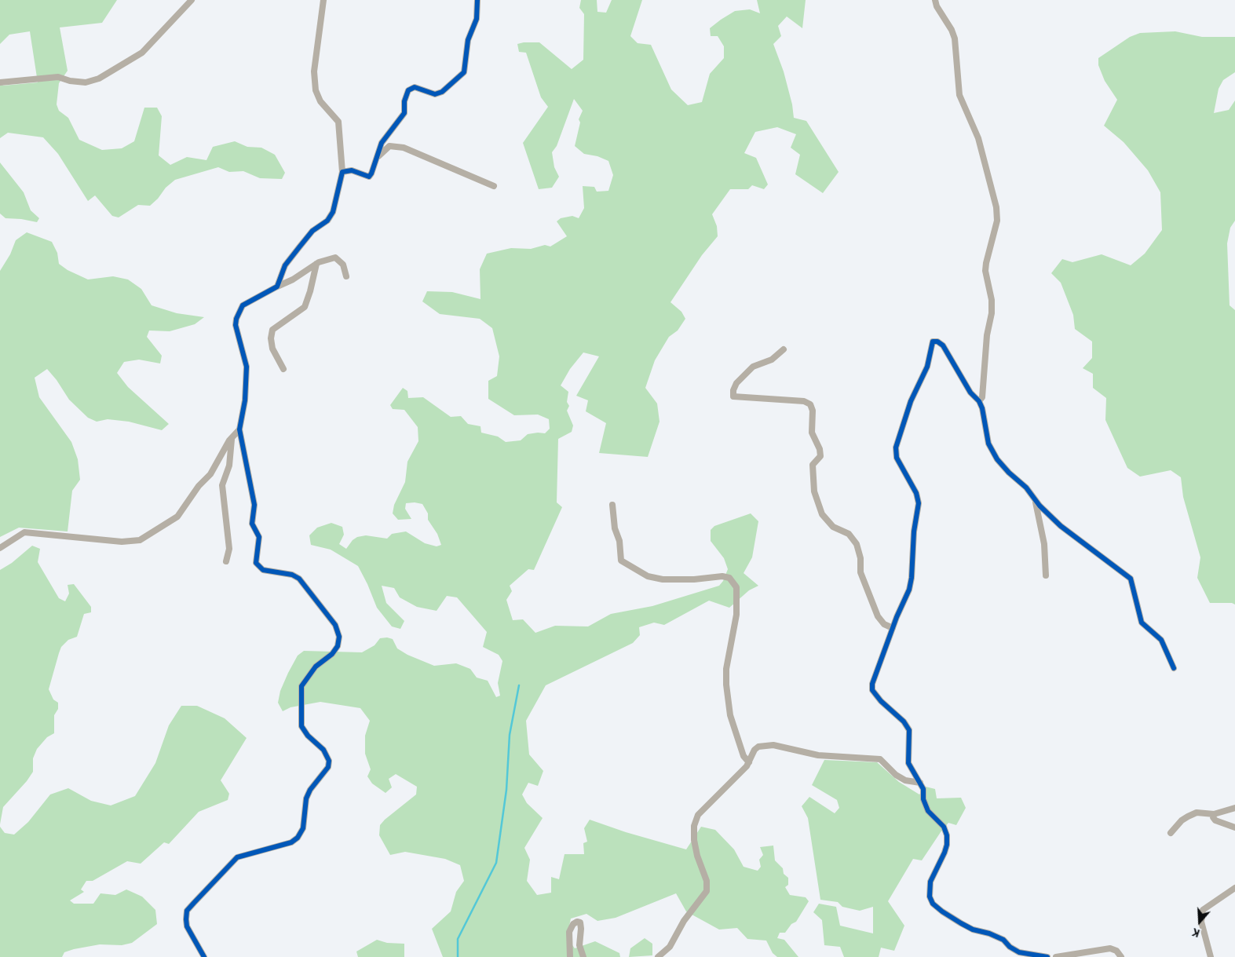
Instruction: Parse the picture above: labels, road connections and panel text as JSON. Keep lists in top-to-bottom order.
{
  "north": "bottom"
}
